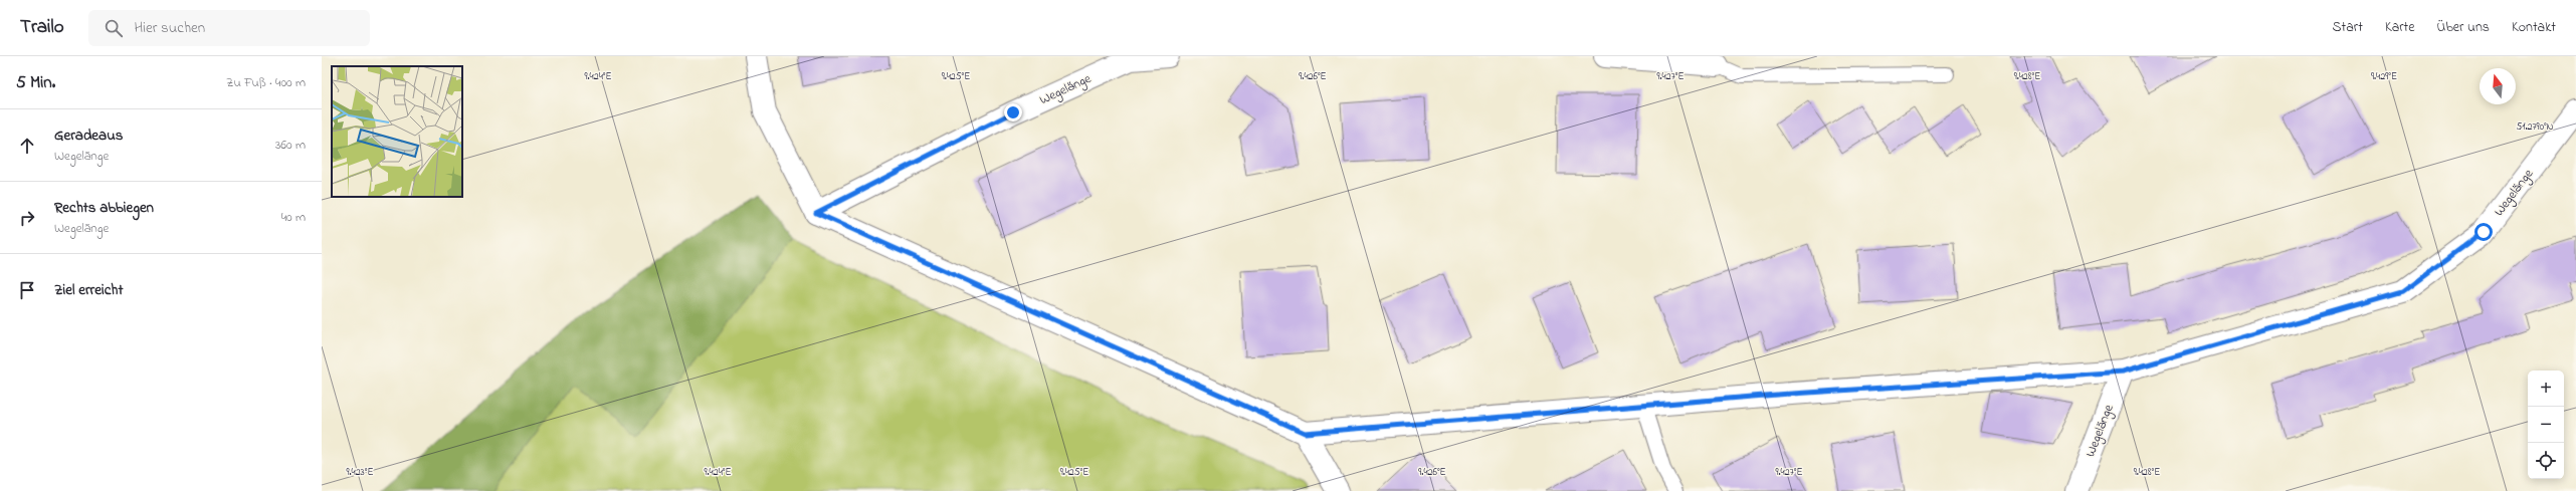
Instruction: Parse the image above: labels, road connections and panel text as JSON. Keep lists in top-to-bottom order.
{
  "streets": {
    "street": ["Wegelänge"]
  },
  "north": "top",
  "page": {
    "header": "Trailo",
    "search": "Hier suchen",
    "nav": [
      "Start",
      "Karte",
      "Über uns",
      "Kontakt"
    ],
    "heading": ["5 Min.", "Zu Fuß · 400 m"],
    "list": [
      ["Geradeaus", "Wegelänge", "360 m"],
      ["Rechts abbiegen", "Wegelänge", "40 m"],
      "Ziel erreicht"
    ],
    "map_buttons": ["+", "−"]
  },
  "coordinates": [
    "9.424°E",
    "9.425°E",
    "9.426°E",
    "9.427°E",
    "9.428°E",
    "9.429°E",
    "51.2790°N",
    "9.423°E"
  ]
}
